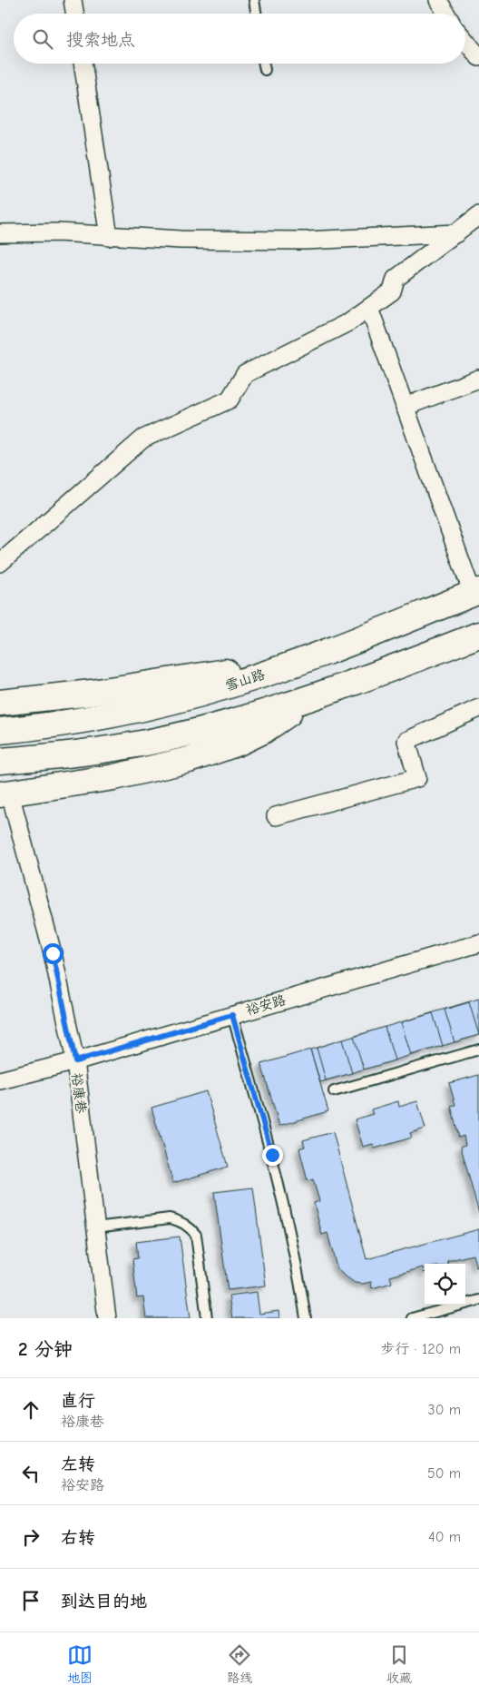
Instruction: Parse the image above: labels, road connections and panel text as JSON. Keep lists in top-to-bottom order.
{
  "streets": {
    "main road": ["雪山路"],
    "street": ["裕安路", "裕康巷"]
  },
  "crossings": [
    ["裕安路", "裕康巷"]
  ],
  "page": {
    "search": "搜索地点",
    "heading": ["2 分钟", "步行 · 120 m"],
    "list": [
      ["直行", "裕康巷", "30 m"],
      ["左转", "裕安路", "50 m"],
      ["右转", "40 m"],
      "到达目的地"
    ],
    "nav": ["地图", "路线", "收藏"]
  }
}
